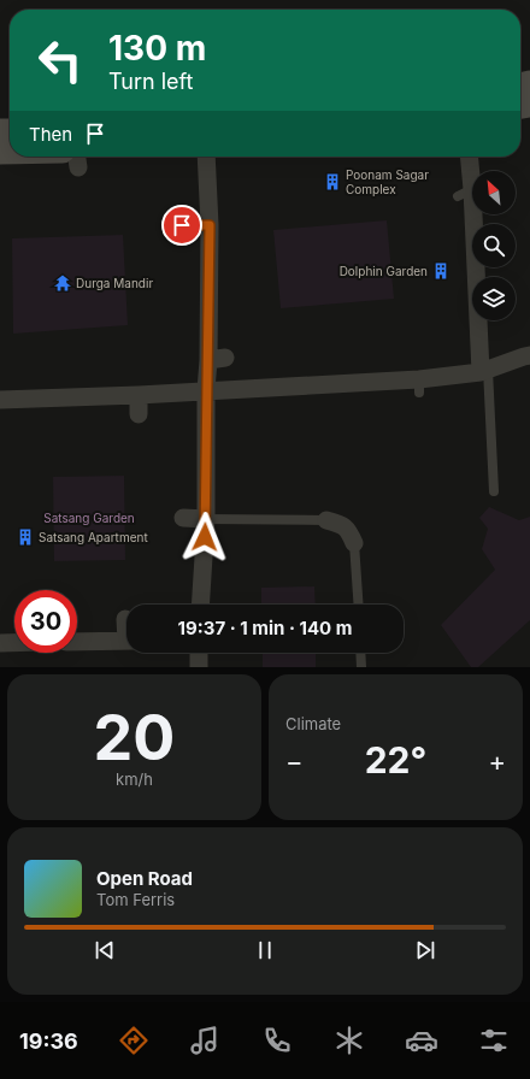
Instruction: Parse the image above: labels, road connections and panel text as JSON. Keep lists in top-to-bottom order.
{
  "parks": ["Satsang Garden"],
  "places": {
    "building": ["Poonam Sagar Complex", "Dolphin Garden", "Satsang Apartment"],
    "temple": ["Durga Mandir"]
  },
  "north": "top left",
  "page": {
    "turn": ["130 m", "Turn left"],
    "then": "Then",
    "limit": "30",
    "trip": "19:37 · 1 min · 140 m",
    "tile": [
      ["20", "km/h"],
      "Climate"
    ],
    "heat": ["−", "22°", "+"],
    "song": ["Open Road", "Tom Ferris"],
    "tabs": "19:36"
  }
}
